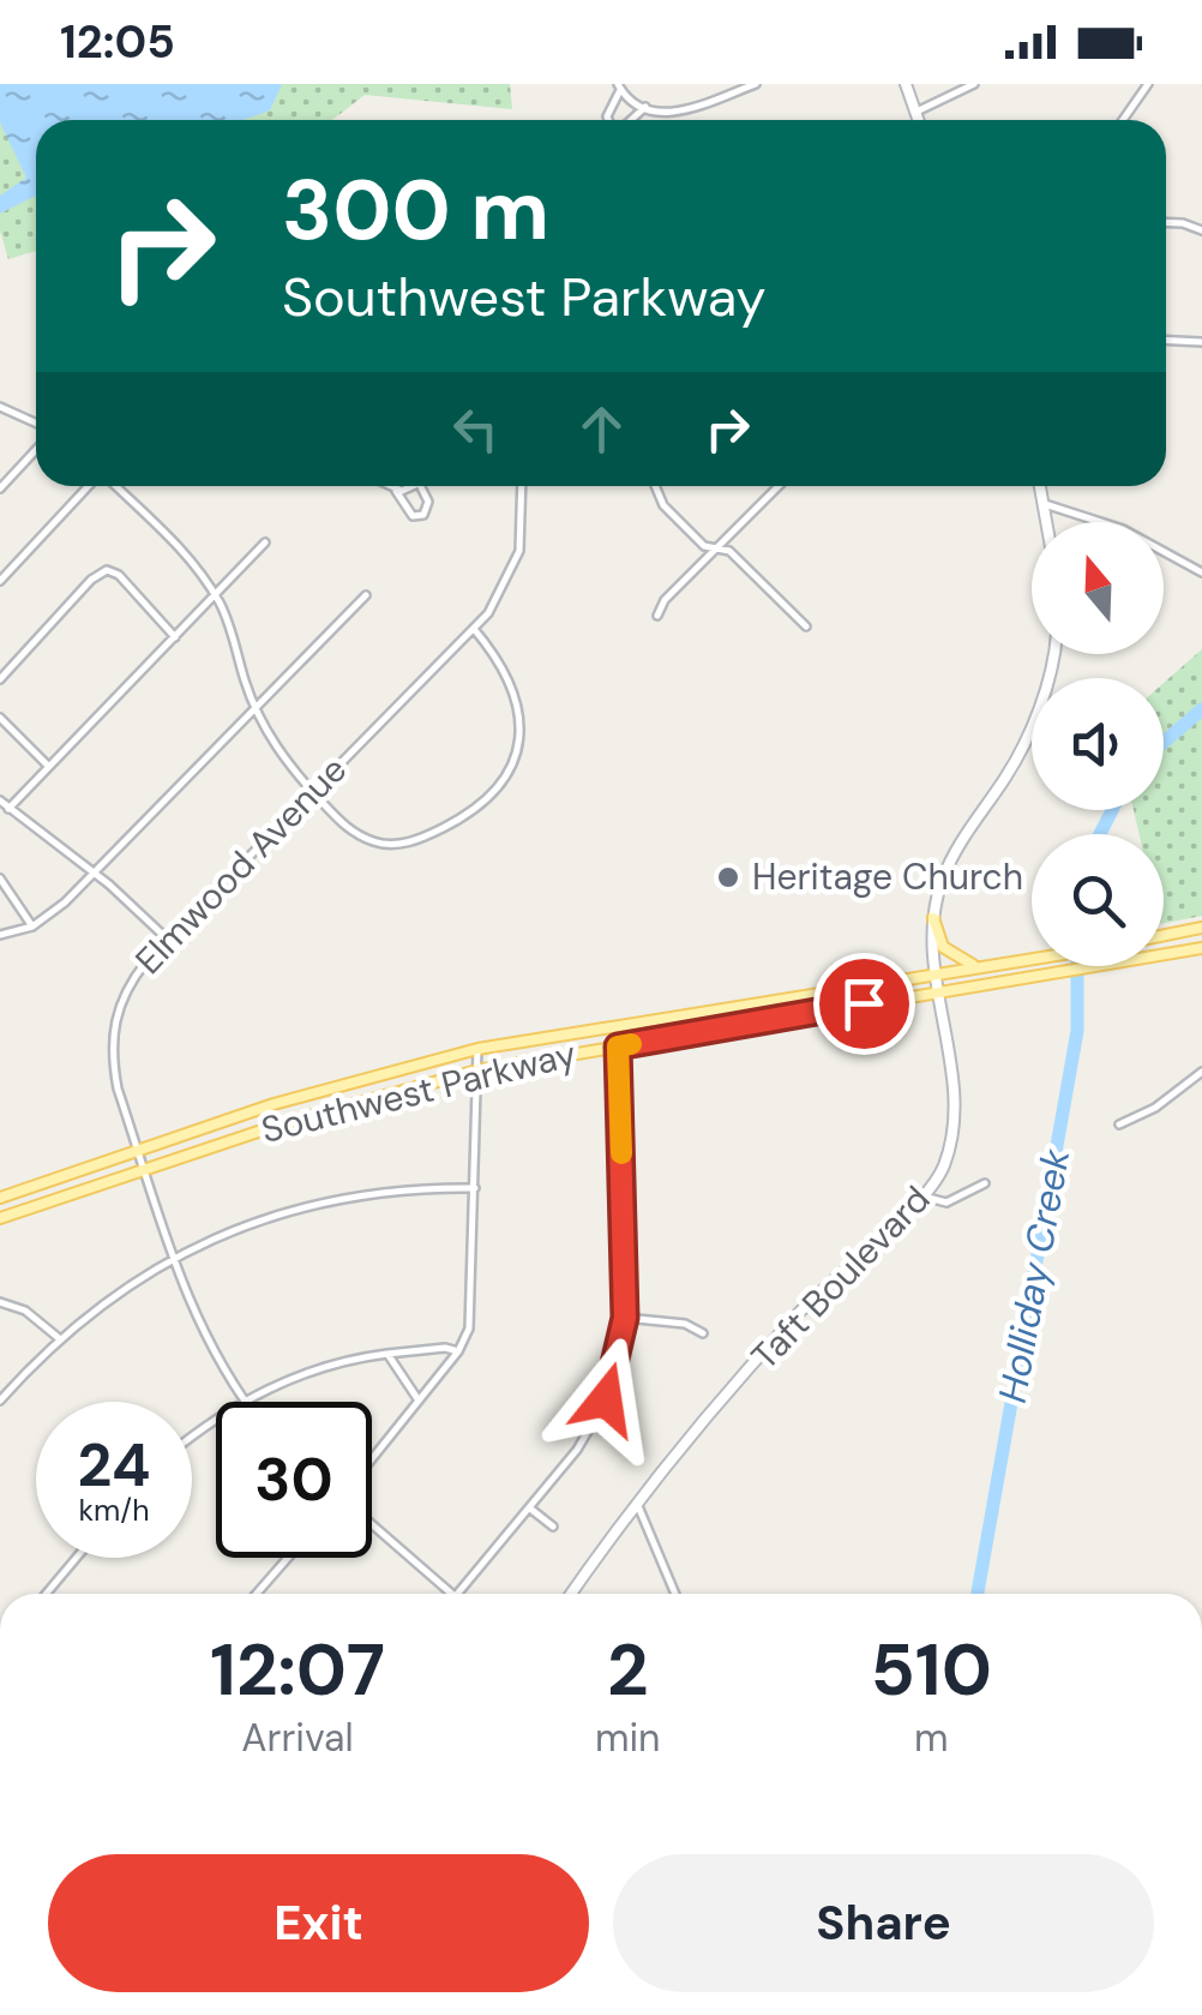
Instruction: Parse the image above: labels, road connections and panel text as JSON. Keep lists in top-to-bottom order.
{
  "streets": {
    "main road": ["Southwest Parkway"],
    "street": ["Elmwood Avenue", "Taft Boulevard"]
  },
  "crossings": [
    ["Elmwood Avenue", "Southwest Parkway"],
    ["Southwest Parkway", "Taft Boulevard"]
  ],
  "water": ["Holliday Creek"],
  "places": ["Heritage Church"],
  "north": "top",
  "page": {
    "status": "12:05",
    "turn": ["300 m", "Southwest Parkway"],
    "speed": "24 km/h",
    "limit": "30",
    "eta": [
      "12:07",
      "Arrival",
      "2",
      "min",
      "510",
      "m"
    ],
    "buttons": ["Exit", "Share"]
  }
}
